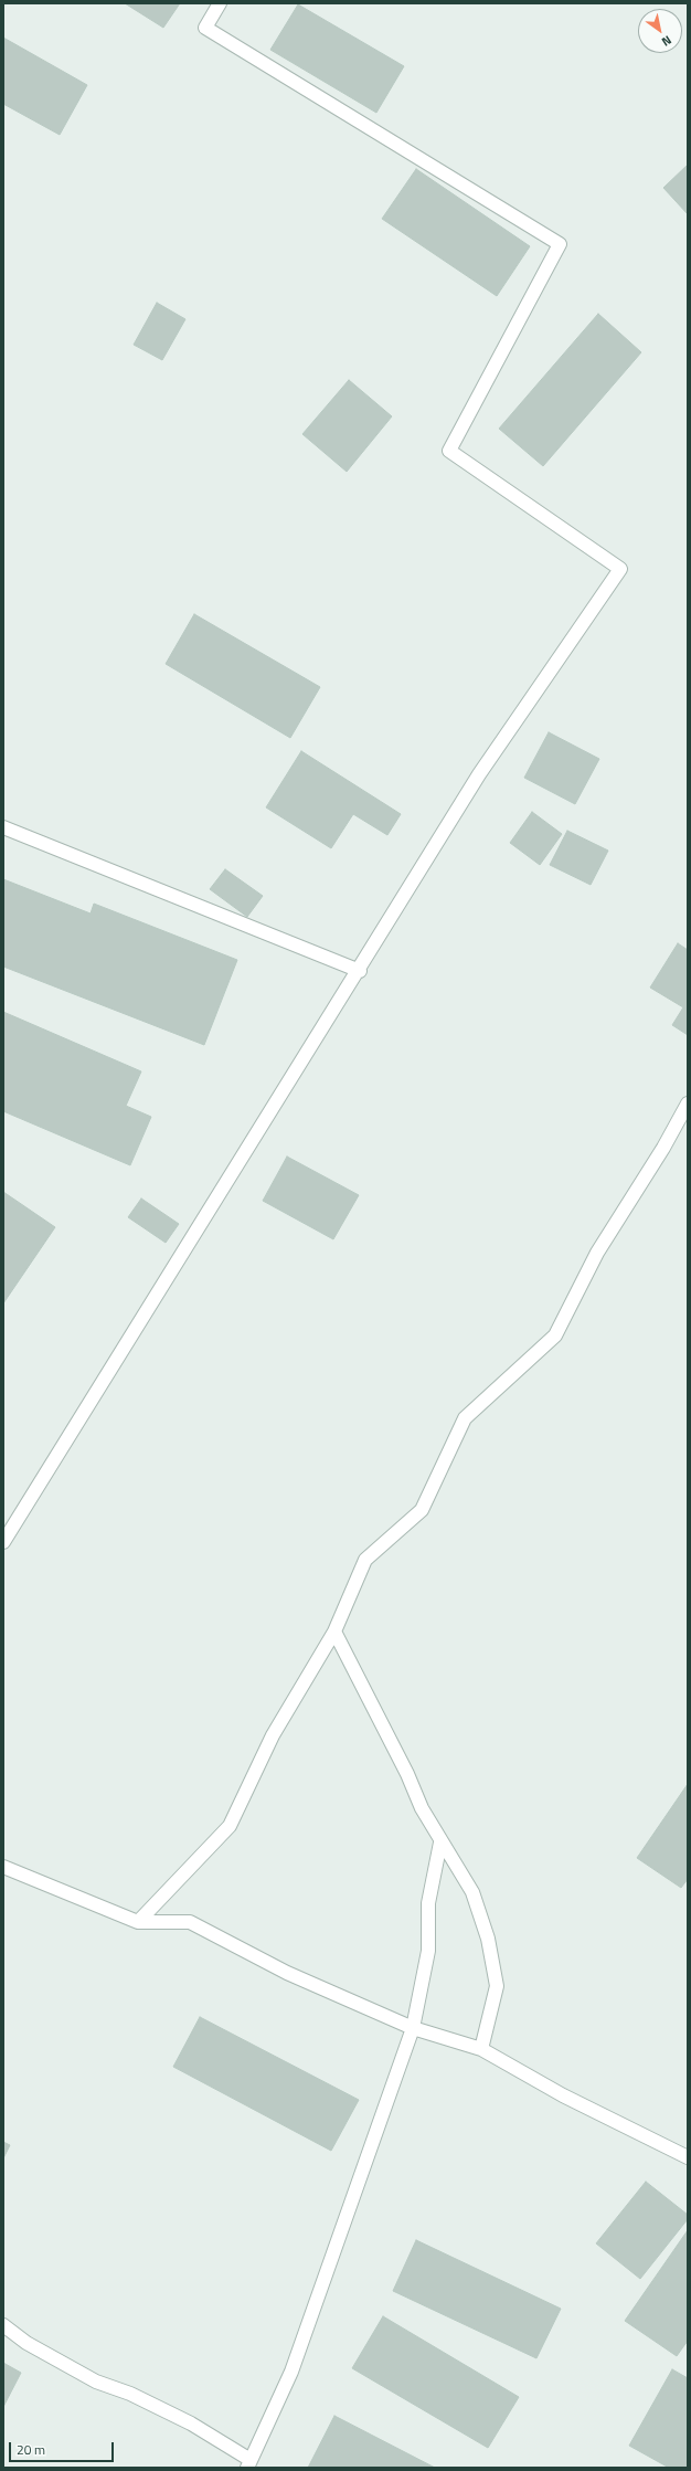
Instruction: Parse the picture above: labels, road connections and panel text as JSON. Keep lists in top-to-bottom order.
{
  "scale_bar": "20 m",
  "north": "bottom right"
}
